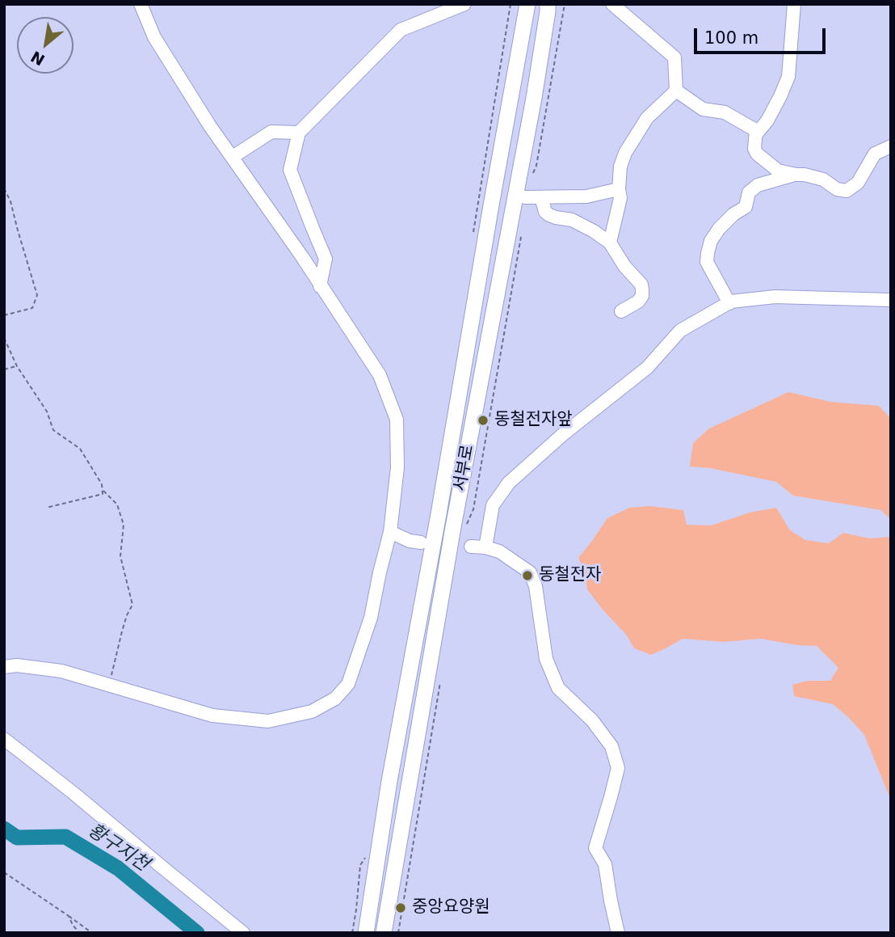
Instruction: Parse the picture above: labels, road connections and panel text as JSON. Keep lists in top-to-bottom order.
{
  "streets": {
    "main road": ["서부로"]
  },
  "water": ["황구지천"],
  "places": ["동철전자앞", "동철전자", "중앙요양원"],
  "scale_bar": "100 m",
  "north": "bottom left"
}
